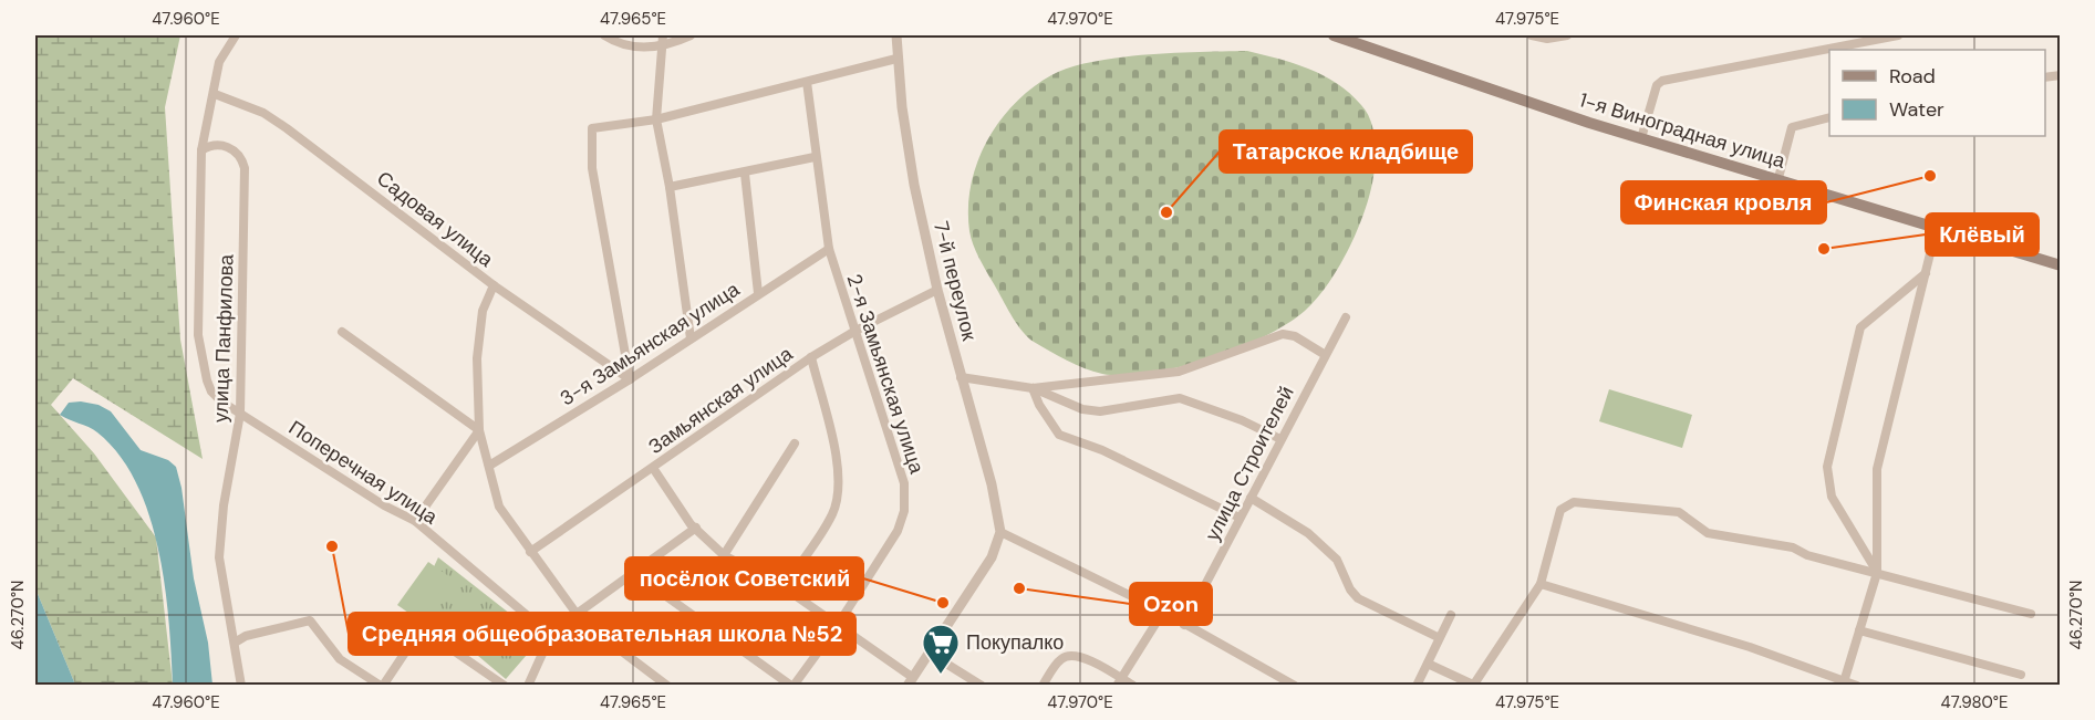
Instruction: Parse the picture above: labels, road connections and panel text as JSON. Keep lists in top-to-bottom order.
{
  "streets": {
    "main road": ["1-я Виноградная улица"],
    "street": [
      "Садовая улица",
      "7-й переулок",
      "улица Панфилова",
      "3-я Замьянская улица",
      "2-я Замьянская улица",
      "Замьянская улица",
      "улица Строителей",
      "Поперечная улица"
    ]
  },
  "crossings": [
    ["Садовая улица", "3-я Замьянская улица"],
    ["7-й переулок", "Замьянская улица"],
    ["улица Панфилова", "Поперечная улица"],
    ["3-я Замьянская улица", "2-я Замьянская улица"],
    ["2-я Замьянская улица", "Замьянская улица"]
  ],
  "places": {
    "other": [
      "Финская кровля",
      "Татарское кладбище",
      "Клёвый",
      "Средняя общеобразовательная школа №52",
      "Ozon",
      "посёлок Советский"
    ],
    "supermarket": ["Покупалко"]
  },
  "legend": ["Road", "Water"],
  "coordinates": [
    "47.960°E",
    "47.965°E",
    "47.970°E",
    "47.975°E",
    "46.270°N",
    "47.980°E"
  ]
}
